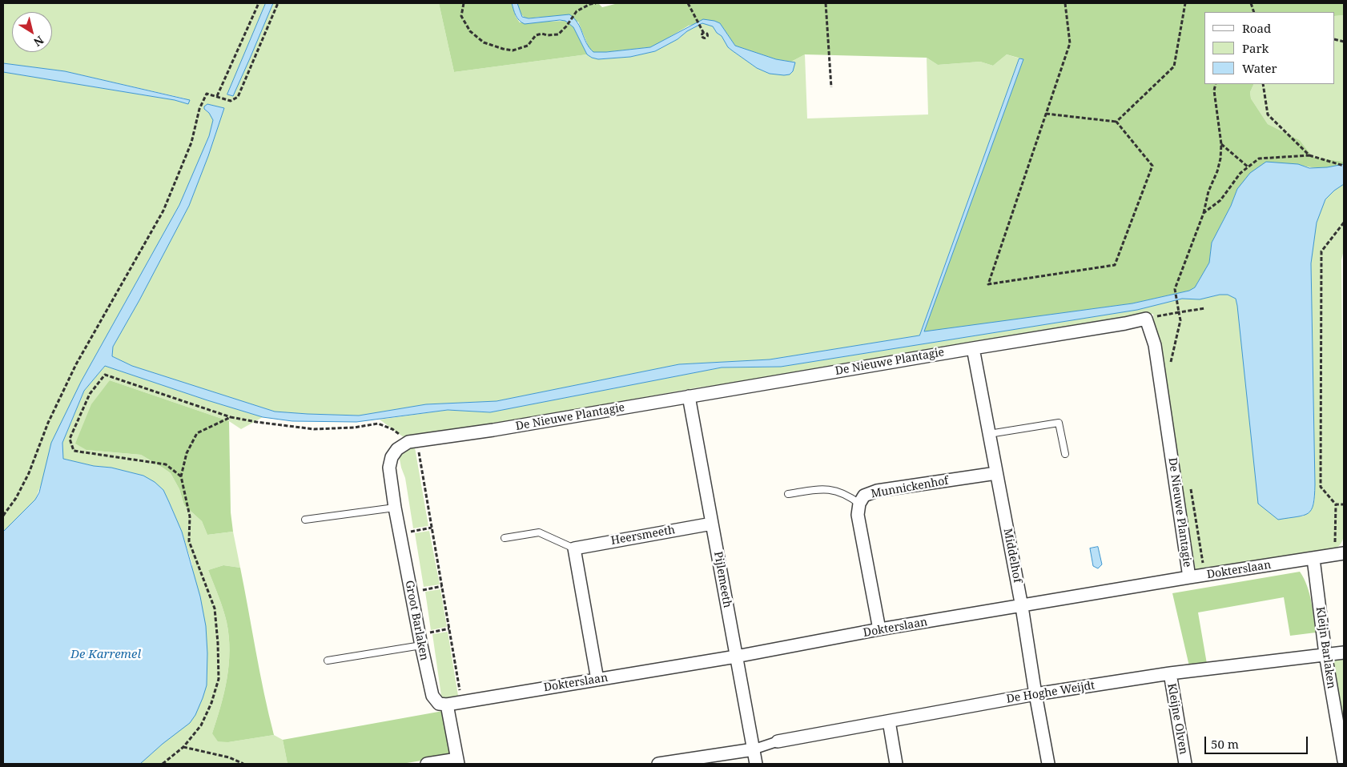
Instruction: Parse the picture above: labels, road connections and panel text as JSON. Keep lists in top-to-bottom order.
{
  "streets": {
    "street": [
      "De Nieuwe Plantagie",
      "Munnickenhof",
      "Heersmeeth",
      "Middelhof",
      "Dokterslaan",
      "Pijlemeeth",
      "Groot Barlaken",
      "Kleijn Barlaken",
      "De Hoghe Weijdt",
      "Kleijne Olven"
    ]
  },
  "crossings": [
    ["De Nieuwe Plantagie", "Middelhof"],
    ["De Nieuwe Plantagie", "Dokterslaan"],
    ["De Nieuwe Plantagie", "Pijlemeeth"],
    ["De Nieuwe Plantagie", "Groot Barlaken"],
    ["Munnickenhof", "Middelhof"],
    ["Munnickenhof", "Dokterslaan"],
    ["Heersmeeth", "Pijlemeeth"],
    ["Middelhof", "Dokterslaan"],
    ["Middelhof", "De Hoghe Weijdt"],
    ["Dokterslaan", "Pijlemeeth"],
    ["Dokterslaan", "Groot Barlaken"],
    ["Dokterslaan", "Kleijn Barlaken"],
    ["Kleijn Barlaken", "De Hoghe Weijdt"],
    ["De Hoghe Weijdt", "Kleijne Olven"]
  ],
  "water": ["De Karremel"],
  "legend": ["Road", "Park", "Water"],
  "scale_bar": "50 m",
  "north": "bottom right"
}
